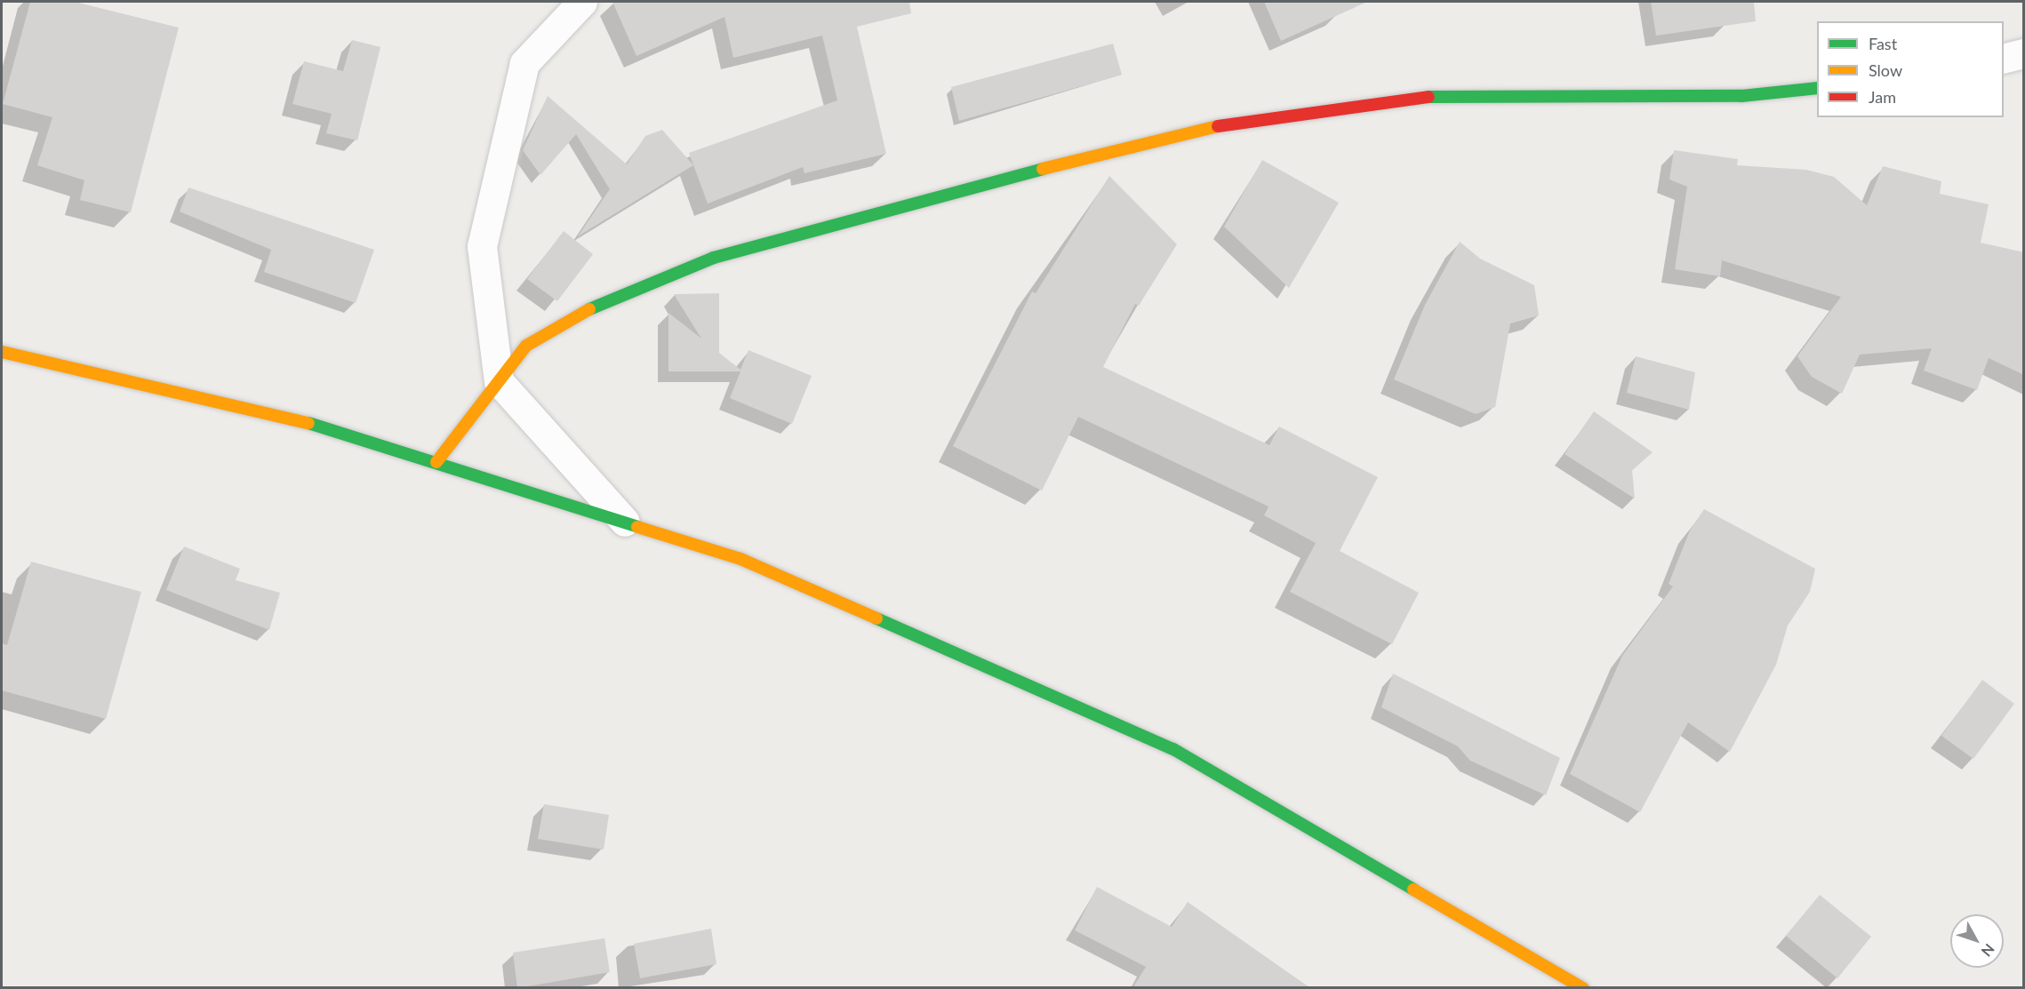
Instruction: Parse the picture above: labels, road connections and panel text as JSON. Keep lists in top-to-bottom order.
{
  "legend": ["Fast", "Slow", "Jam"],
  "north": "bottom right"
}
